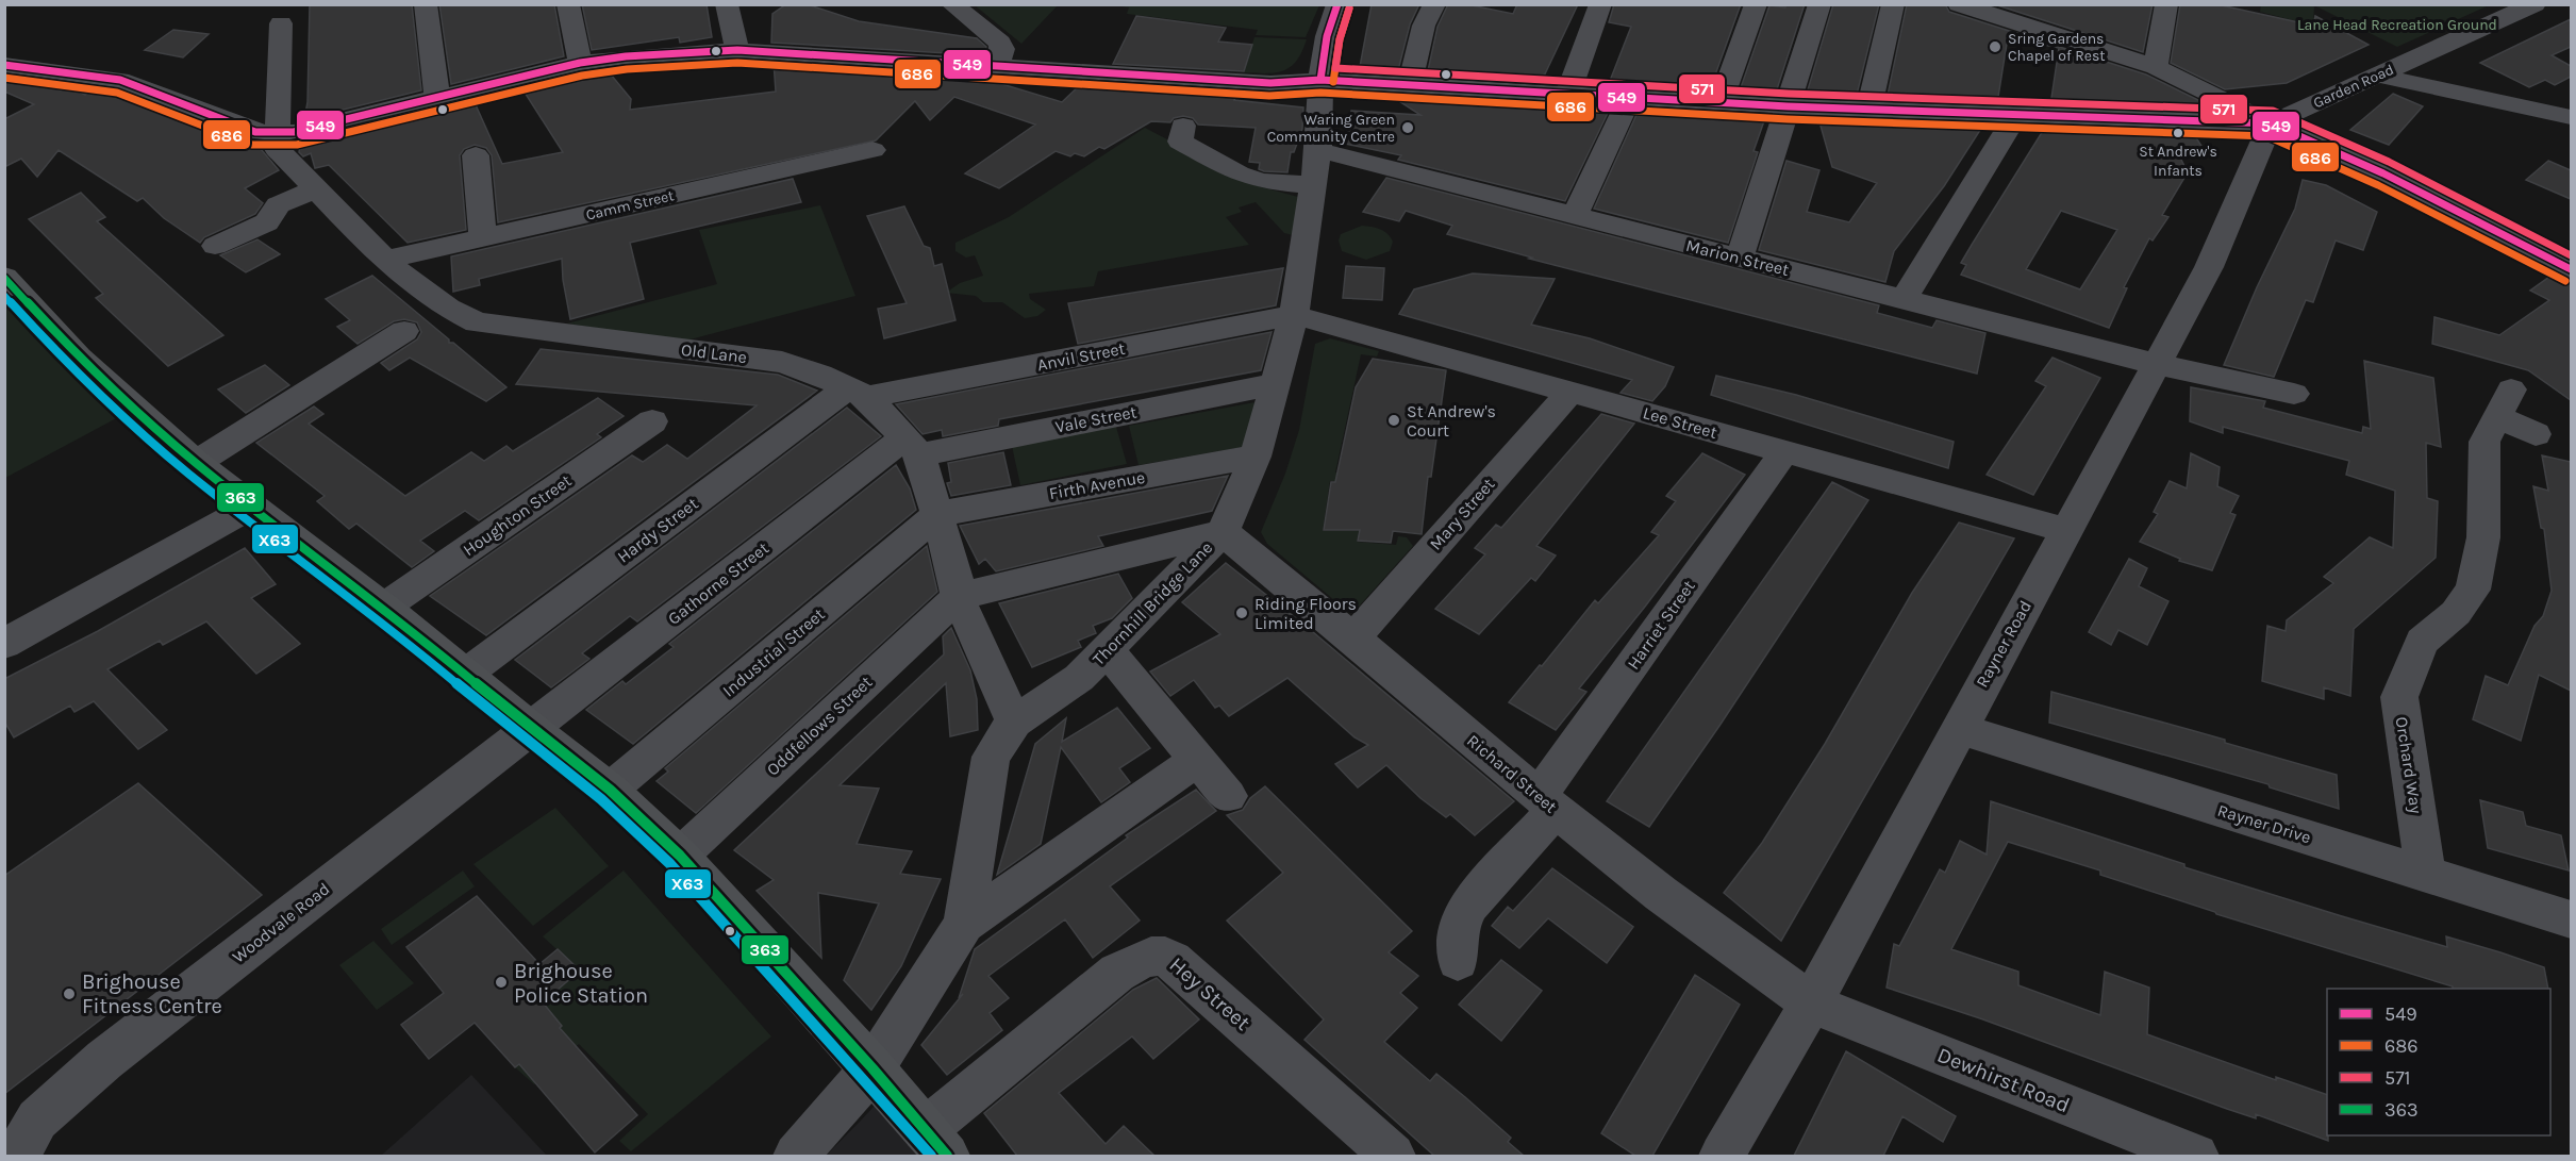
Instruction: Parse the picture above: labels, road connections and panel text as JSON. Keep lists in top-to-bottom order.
{
  "streets": {
    "street": [
      "Garden Road",
      "Camm Street",
      "Marion Street",
      "Old Lane",
      "Anvil Street",
      "Vale Street",
      "Lee Street",
      "Firth Avenue",
      "Mary Street",
      "Houghton Street",
      "Hardy Street",
      "Gathorne Street",
      "Thornhill Bridge Lane",
      "Harriet Street",
      "Rayner Road",
      "Industrial Street",
      "Oddfellows Street",
      "Orchard Way",
      "Richard Street",
      "Rayner Drive",
      "Woodvale Road",
      "Hey Street",
      "Dewhirst Road"
    ]
  },
  "crossings": [
    ["Garden Road", "Old Lane"],
    ["Garden Road", "Thornhill Bridge Lane"],
    ["Garden Road", "Rayner Road"],
    ["Camm Street", "Old Lane"],
    ["Marion Street", "Thornhill Bridge Lane"],
    ["Marion Street", "Rayner Road"],
    ["Old Lane", "Anvil Street"],
    ["Old Lane", "Vale Street"],
    ["Old Lane", "Firth Avenue"],
    ["Old Lane", "Hardy Street"],
    ["Old Lane", "Gathorne Street"],
    ["Old Lane", "Thornhill Bridge Lane"],
    ["Old Lane", "Industrial Street"],
    ["Old Lane", "Oddfellows Street"],
    ["Anvil Street", "Lee Street"],
    ["Anvil Street", "Hardy Street"],
    ["Anvil Street", "Thornhill Bridge Lane"],
    ["Vale Street", "Gathorne Street"],
    ["Vale Street", "Thornhill Bridge Lane"],
    ["Lee Street", "Mary Street"],
    ["Lee Street", "Thornhill Bridge Lane"],
    ["Lee Street", "Harriet Street"],
    ["Lee Street", "Rayner Road"],
    ["Firth Avenue", "Thornhill Bridge Lane"],
    ["Firth Avenue", "Industrial Street"],
    ["Mary Street", "Richard Street"],
    ["Gathorne Street", "Woodvale Road"],
    ["Thornhill Bridge Lane", "Richard Street"],
    ["Harriet Street", "Richard Street"],
    ["Rayner Road", "Richard Street"],
    ["Rayner Road", "Rayner Drive"],
    ["Rayner Road", "Dewhirst Road"],
    ["Orchard Way", "Rayner Drive"],
    ["Richard Street", "Dewhirst Road"]
  ],
  "parks": ["Lane Head Recreation Ground"],
  "places": [
    "Sring Gardens Chapel of Rest",
    "Waring Green Community Centre",
    "St Andrew's Infants",
    "St Andrew's Court",
    "Riding Floors Limited",
    "Brighouse Police Station",
    "Brighouse Fitness Centre"
  ],
  "lines": [
    "transit line 549",
    "transit line 686",
    "transit line 571",
    "transit line 363",
    "transit line X63"
  ],
  "legend": [
    "549",
    "686",
    "571",
    "363"
  ]
}
